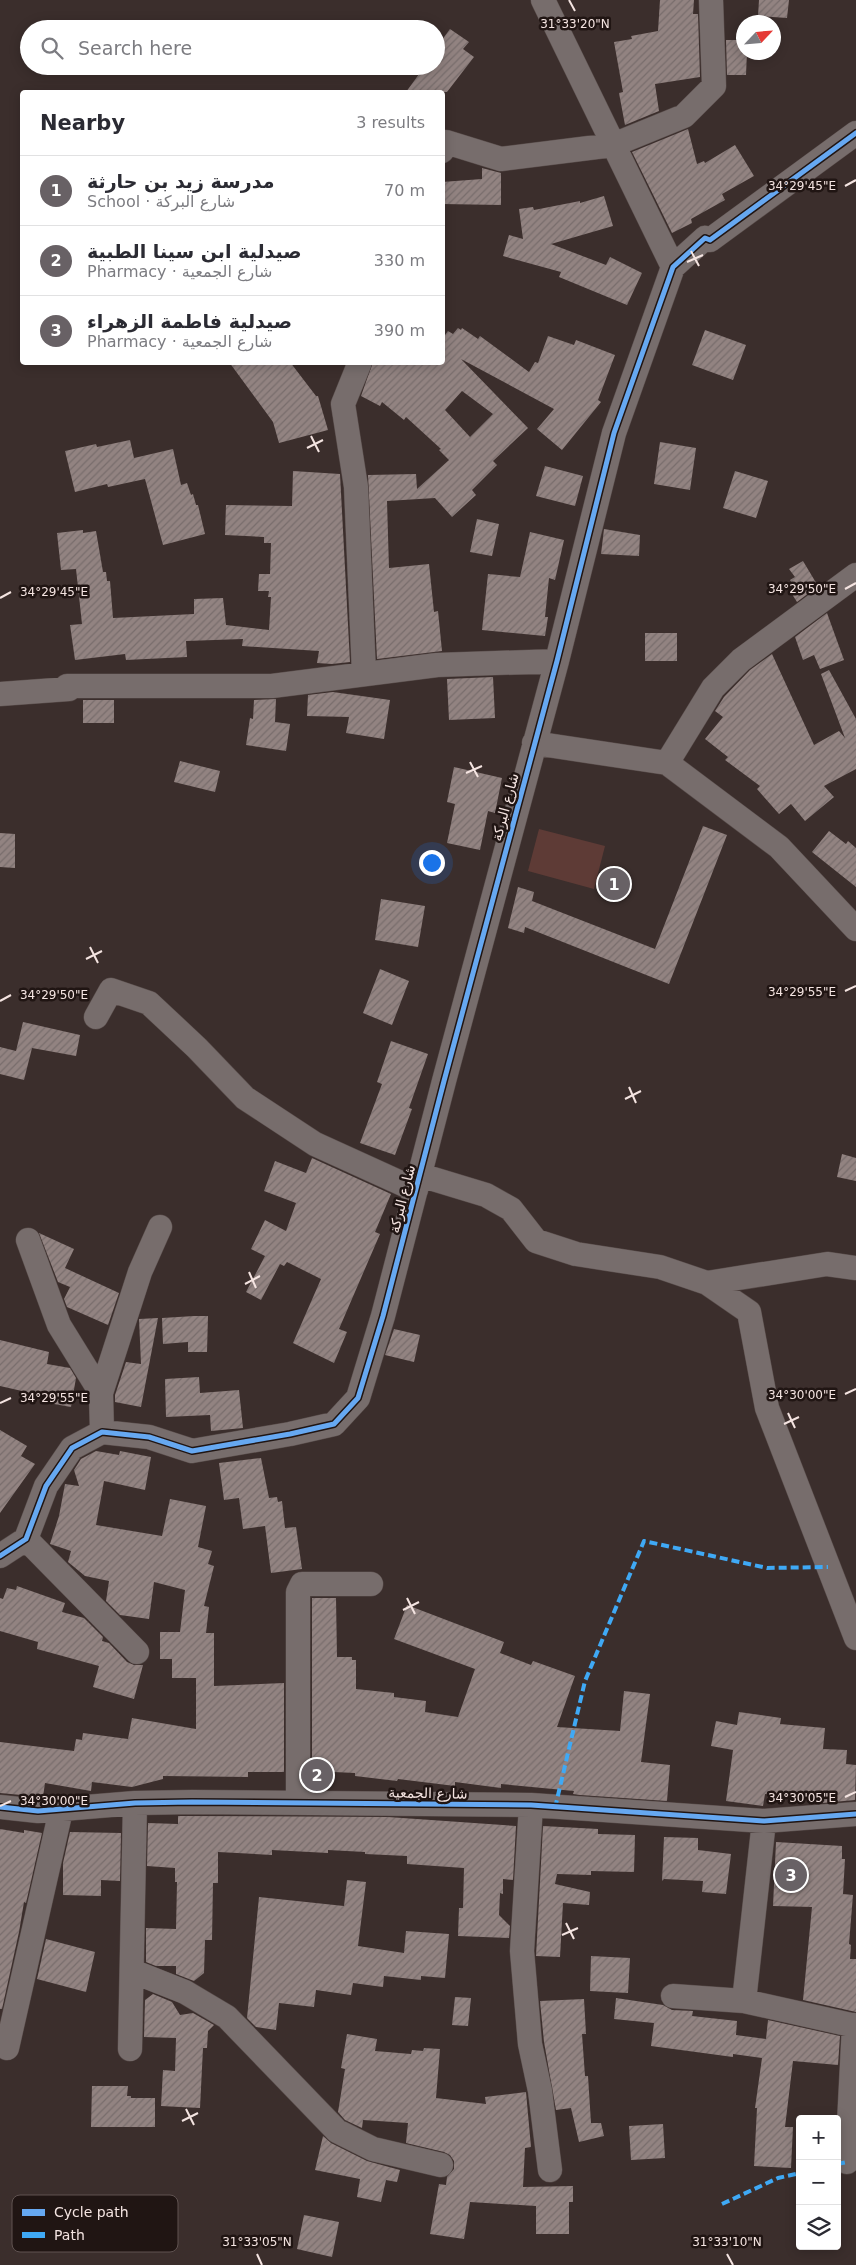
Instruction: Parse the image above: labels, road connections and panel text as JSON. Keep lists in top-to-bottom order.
{
  "streets": {
    "street": ["شارع البركة", "شارع الجمعية"]
  },
  "legend": ["Cycle path", "Path"],
  "north": "top right",
  "page": {
    "search": "Search here",
    "heading": ["Nearby", "3 results"],
    "list": [
      {
        "mark": "1",
        "name": "مدرسة زيد بن حارثة",
        "note": "School · شارع البركة",
        "value": "70 m"
      },
      {
        "mark": "2",
        "name": "صيدلية ابن سينا الطبية",
        "note": "Pharmacy · شارع الجمعية",
        "value": "330 m"
      },
      {
        "mark": "3",
        "name": "صيدلية فاطمة الزهراء",
        "note": "Pharmacy · شارع الجمعية",
        "value": "390 m"
      }
    ],
    "pins": ["1", "2", "3"],
    "map_buttons": ["+", "−"]
  },
  "coordinates": [
    "31°33'20\"N",
    "34°29'45\"E",
    "34°29'50\"E",
    "34°29'55\"E",
    "34°30'00\"E",
    "34°30'05\"E",
    "31°33'05\"N",
    "31°33'10\"N"
  ]
}
